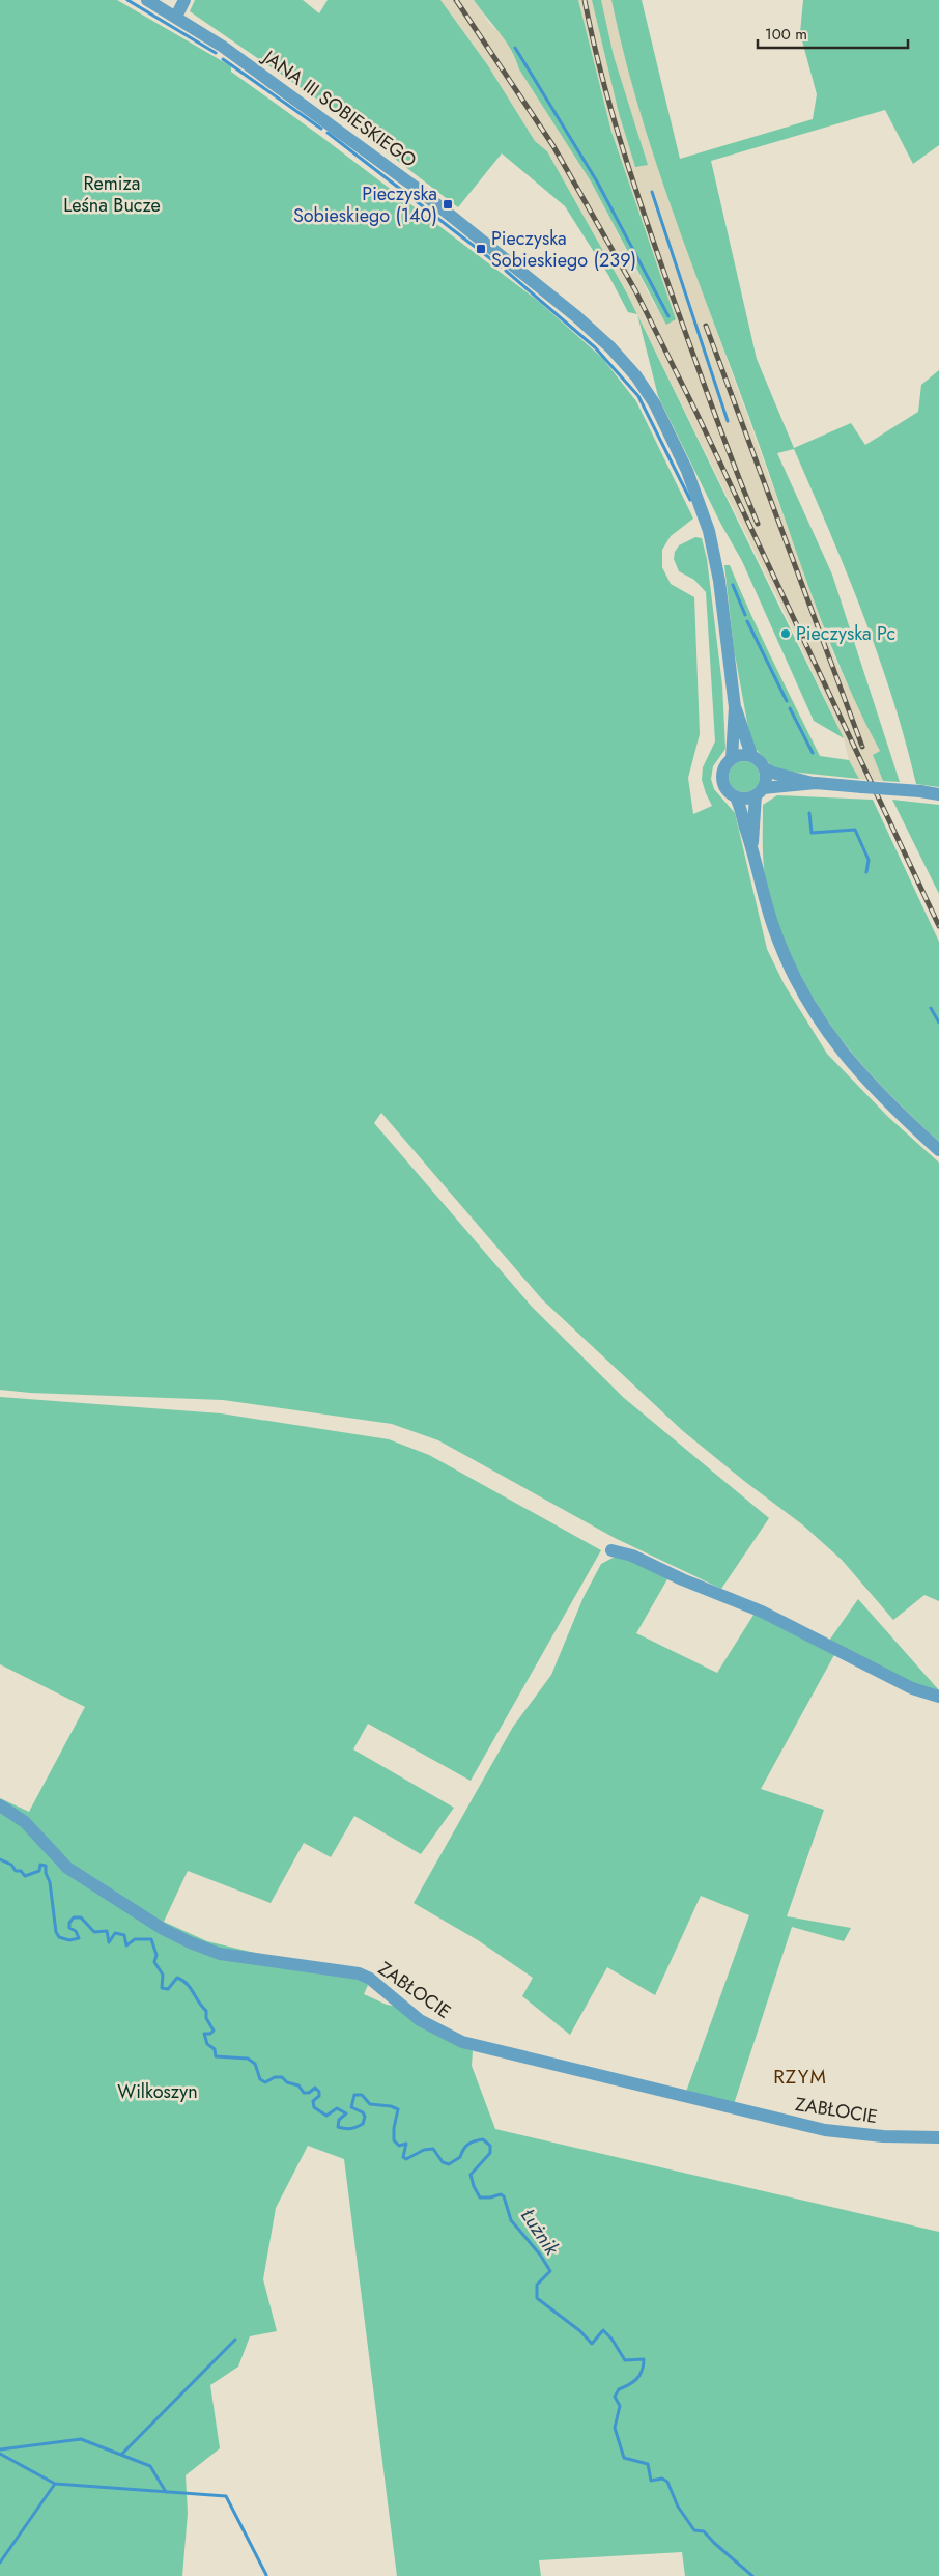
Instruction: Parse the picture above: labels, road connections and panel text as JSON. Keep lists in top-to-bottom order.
{
  "streets": {
    "street": ["JANA III SOBIESKIEGO", "ZABŁOCIE"]
  },
  "districts": ["RZYM"],
  "water": ["Łużnik"],
  "parks": ["Remiza Leśna Bucze", "Wilkoszyn"],
  "places": {
    "transit": ["Pieczyska Sobieskiego (140)", "Pieczyska Sobieskiego (239)"],
    "other": ["Pieczyska Pc"]
  },
  "scale_bar": "100 m"
}
